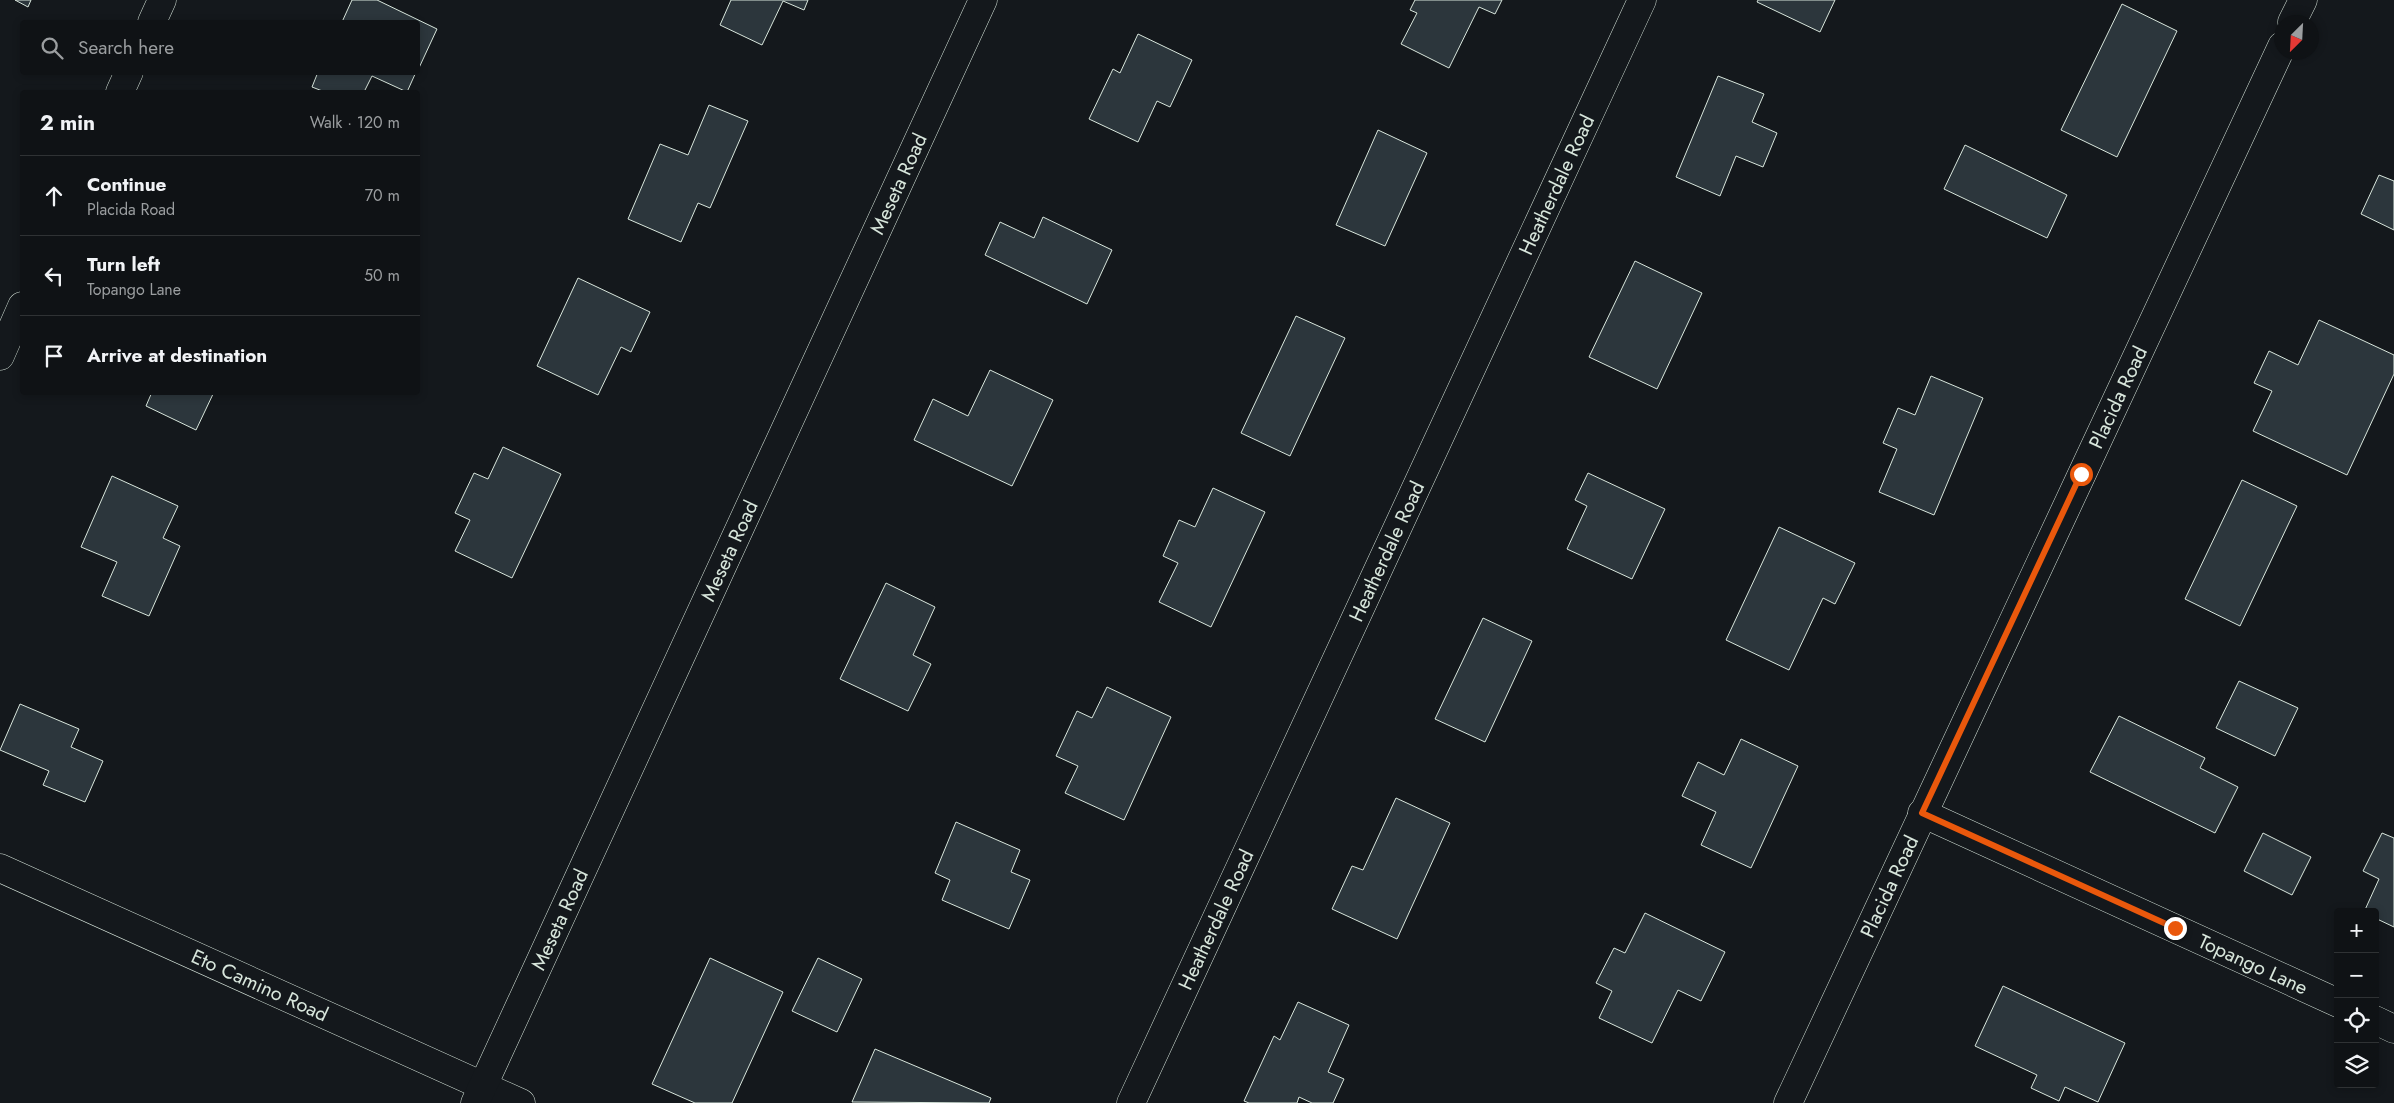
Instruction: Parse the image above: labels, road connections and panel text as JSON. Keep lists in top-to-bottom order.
{
  "streets": {
    "street": [
      "Meseta Road",
      "Heatherdale Road",
      "Placida Road",
      "Topango Lane",
      "Eto Camino Road"
    ]
  },
  "crossings": [
    ["Meseta Road", "Eto Camino Road"],
    ["Placida Road", "Topango Lane"]
  ],
  "north": "bottom left",
  "page": {
    "search": "Search here",
    "heading": ["2 min", "Walk · 120 m"],
    "list": [
      ["Continue", "Placida Road", "70 m"],
      ["Turn left", "Topango Lane", "50 m"],
      "Arrive at destination"
    ],
    "map_buttons": ["+", "−"]
  }
}
